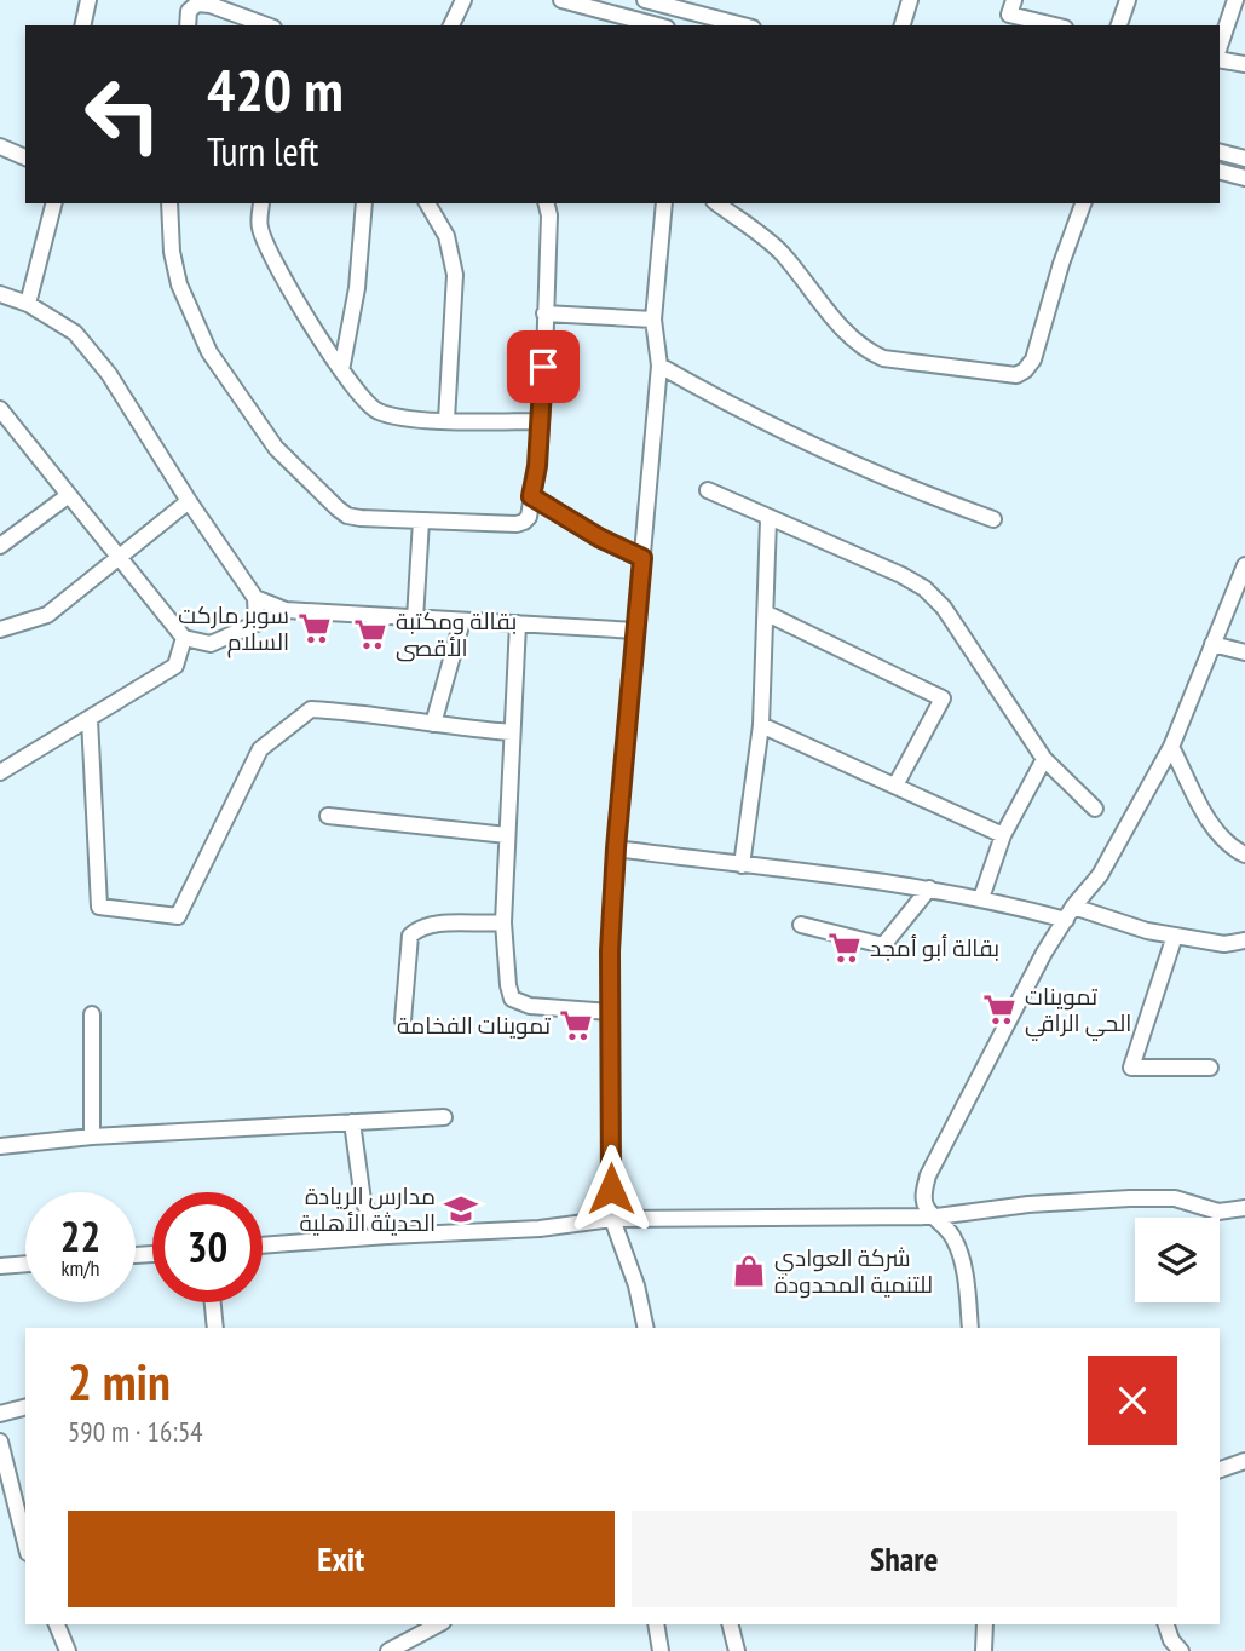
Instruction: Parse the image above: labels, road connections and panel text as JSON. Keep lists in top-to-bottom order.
{
  "places": {
    "supermarket": [
      "سوبر ماركت السلام",
      "بقالة ومكتبة الأقصى",
      "بقالة أبو أمجد",
      "تموينات الحي الراقي",
      "تموينات الفخامة"
    ],
    "school or university": ["مدارس الريادة الحديثة الأهلية"],
    "shop": ["شركة العوادي للتنمية المحدودة"]
  },
  "page": {
    "turn": ["420 m", "Turn left"],
    "speed": "22 km/h",
    "limit": "30",
    "heading": ["2 min", "590 m · 16:54"],
    "buttons": ["Exit", "Share"]
  }
}
